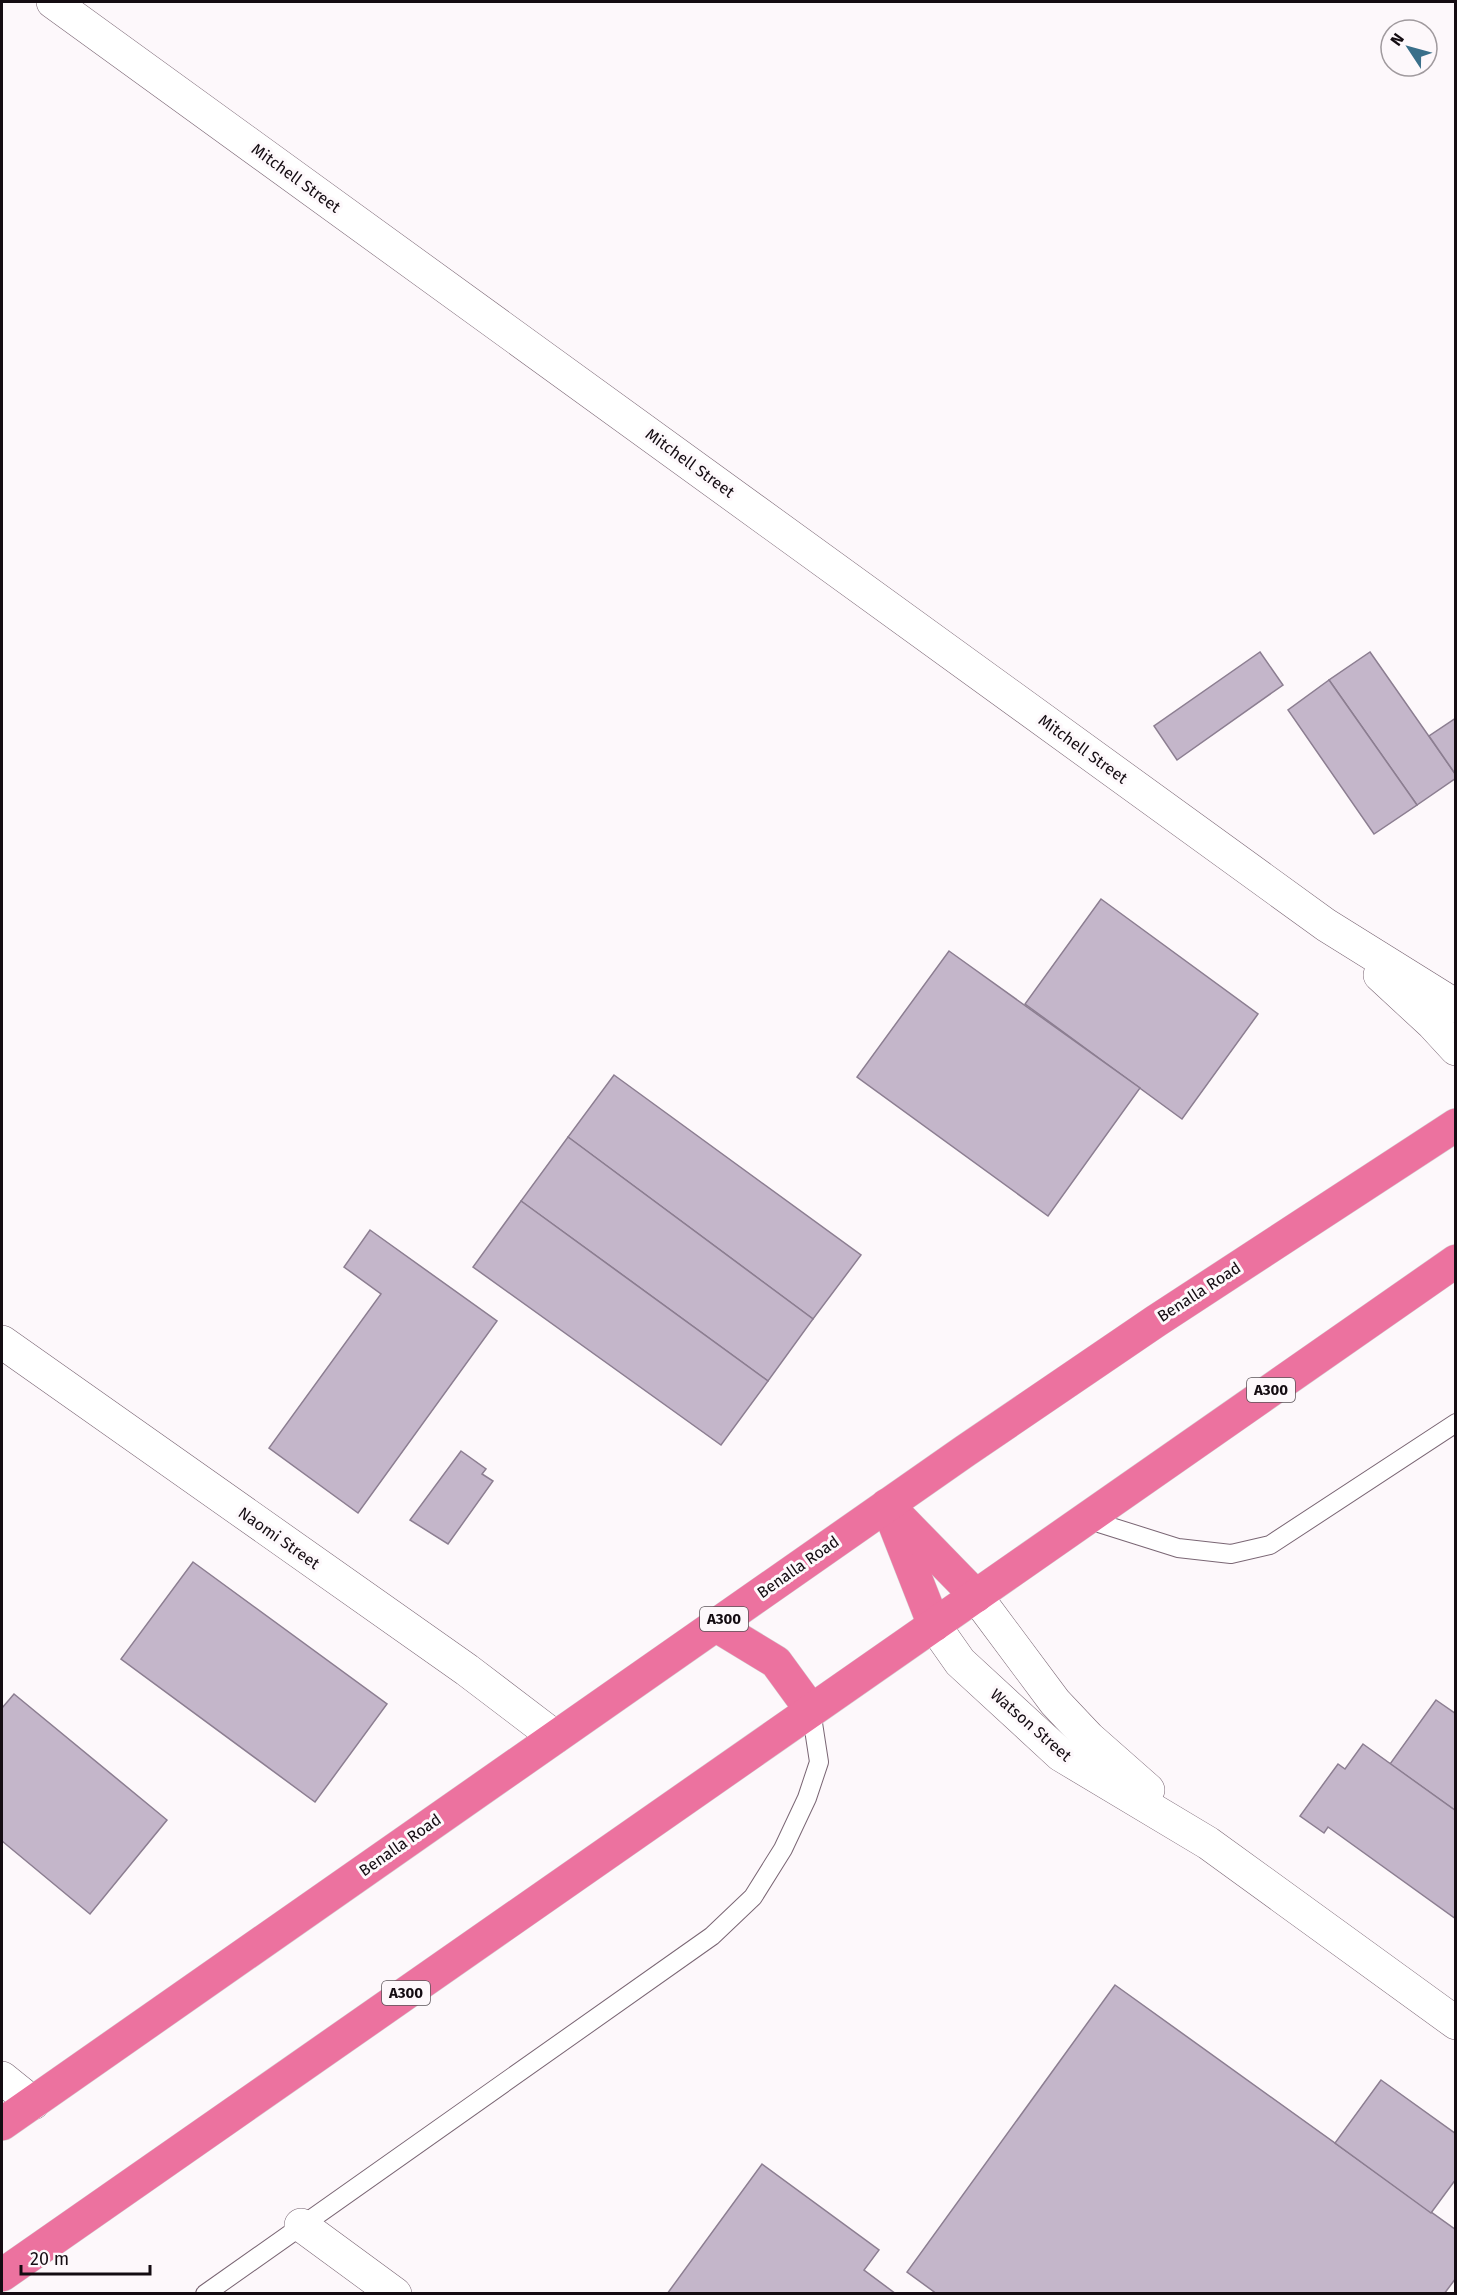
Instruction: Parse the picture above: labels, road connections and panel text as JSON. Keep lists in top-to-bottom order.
{
  "streets": {
    "highway": ["Benalla Road", "A300"],
    "street": ["Mitchell Street", "Naomi Street", "Watson Street"]
  },
  "crossings": [
    ["Benalla Road", "Naomi Street"],
    ["A300", "Watson Street"]
  ],
  "scale_bar": "20 m",
  "north": "top left"
}
